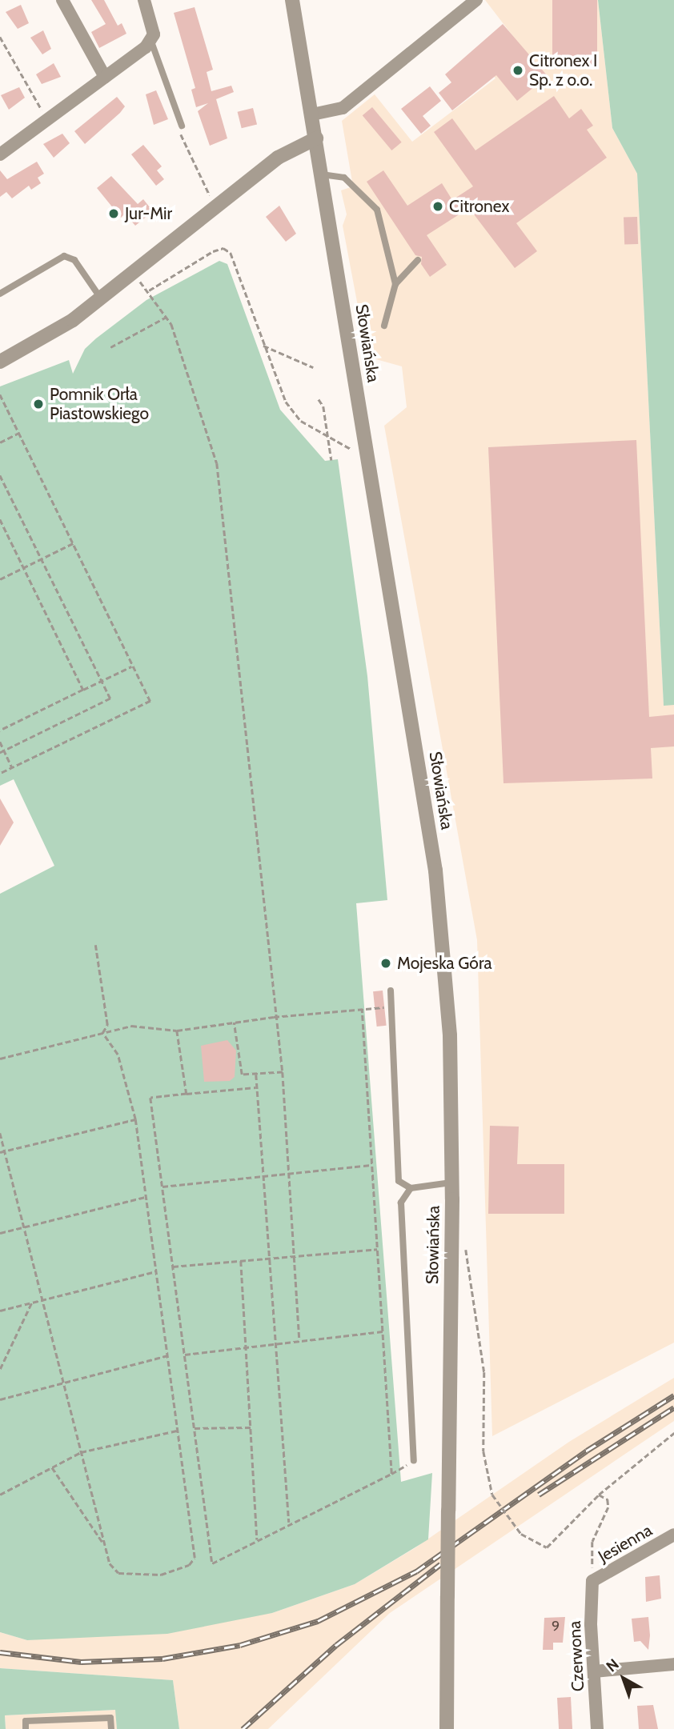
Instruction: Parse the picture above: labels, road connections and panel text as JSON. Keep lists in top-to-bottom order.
{
  "streets": {
    "street": ["Słowiańska", "Jesienna", "Czerwona"]
  },
  "crossings": [
    ["Jesienna", "Czerwona"]
  ],
  "places": [
    "Citronex I Sp. z o.o.",
    "Citronex",
    "Jur-Mir",
    "Pomnik Orła Piastowskiego",
    "Mojeska Góra"
  ],
  "house_numbers": ["9"],
  "north": "top left"
}
